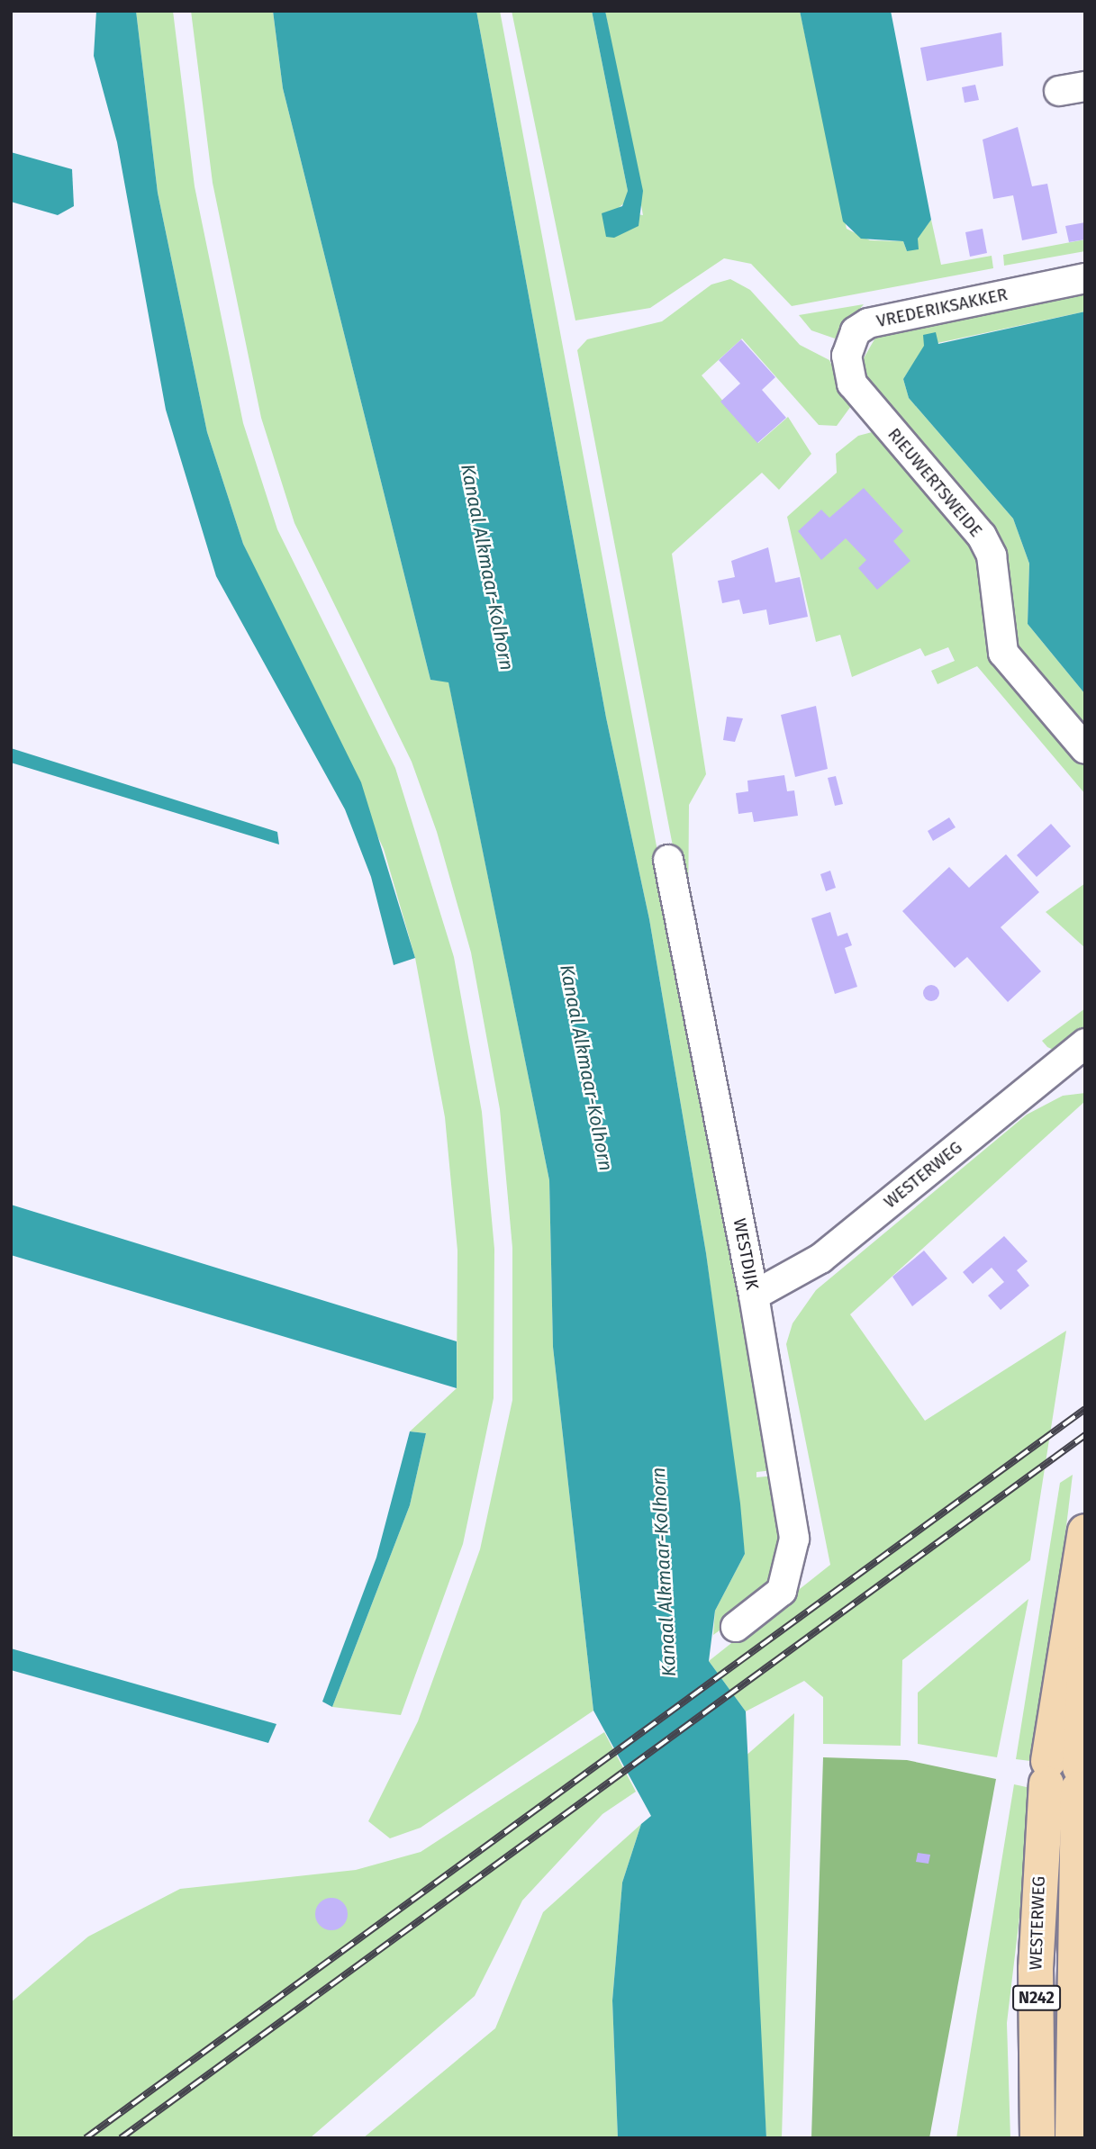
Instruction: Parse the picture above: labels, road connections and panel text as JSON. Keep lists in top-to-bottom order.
{
  "streets": {
    "main road": ["WESTERWEG", "N242"],
    "street": ["VREDERIKSAKKER", "RIEUWERTSWEIDE", "WESTDIJK"]
  },
  "crossings": [
    ["VREDERIKSAKKER", "RIEUWERTSWEIDE"],
    ["WESTERWEG", "WESTDIJK"]
  ],
  "water": ["Kanaal Alkmaar-Kolhorn"]
}
